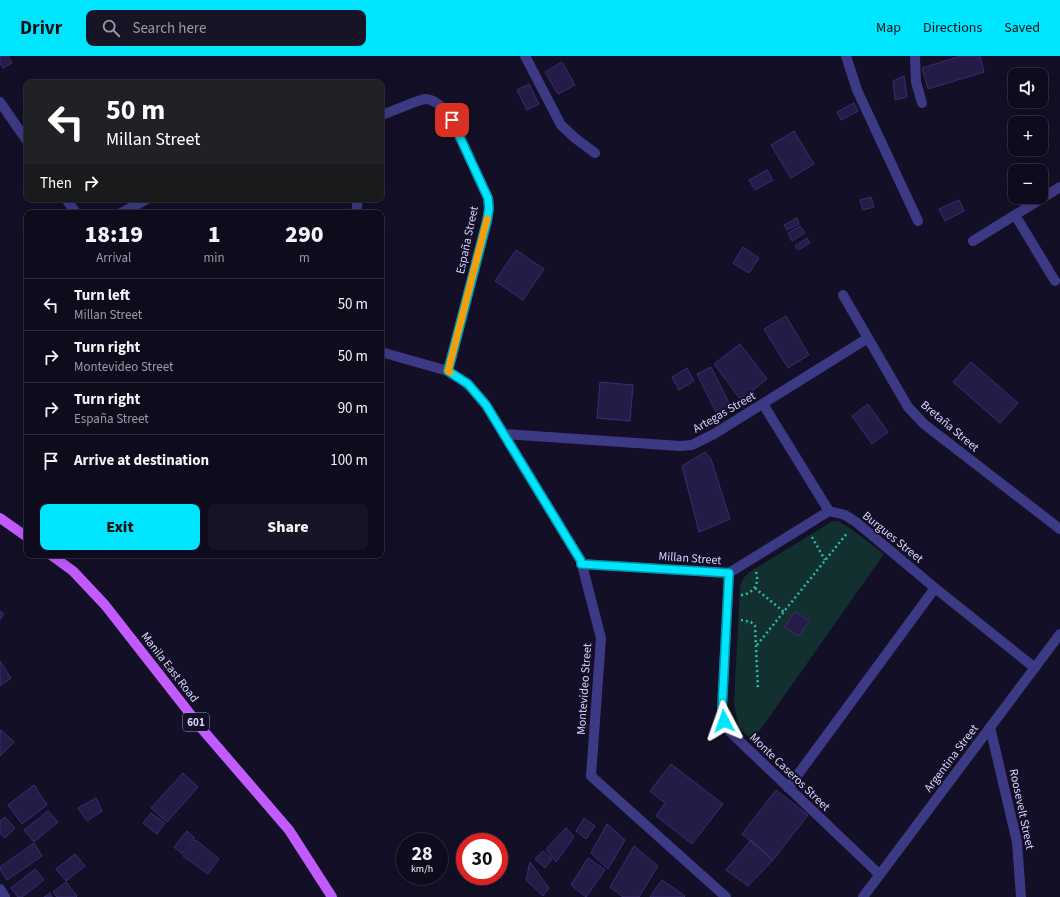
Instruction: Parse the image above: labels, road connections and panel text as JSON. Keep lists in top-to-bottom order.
{
  "streets": {
    "main road": ["Manila East Road", "601"],
    "street": [
      "España Street",
      "Artegas Street",
      "Bretaña Street",
      "Burgues Street",
      "Millan Street",
      "Montevideo Street",
      "Argentina Street",
      "Monte Caseros Street",
      "Roosevelt Street"
    ]
  },
  "crossings": [
    ["España Street", "Montevideo Street"],
    ["Artegas Street", "Bretaña Street"],
    ["Artegas Street", "Montevideo Street"],
    ["Burgues Street", "Millan Street"],
    ["Burgues Street", "Argentina Street"],
    ["Millan Street", "Montevideo Street"],
    ["Millan Street", "Monte Caseros Street"],
    ["Argentina Street", "Monte Caseros Street"],
    ["Argentina Street", "Roosevelt Street"]
  ],
  "page": {
    "header": "Drivr",
    "search": "Search here",
    "nav": ["Map", "Directions", "Saved"],
    "map_buttons": ["+", "−"],
    "turn": ["50 m", "Millan Street"],
    "then": "Then",
    "eta": [
      "18:19",
      "Arrival",
      "1",
      "min",
      "290",
      "m"
    ],
    "list": [
      {
        "name": "Turn left",
        "note": "Millan Street",
        "value": "50 m"
      },
      {
        "name": "Turn right",
        "note": "Montevideo Street",
        "value": "50 m"
      },
      {
        "name": "Turn right",
        "note": "España Street",
        "value": "90 m"
      },
      {
        "name": "Arrive at destination",
        "value": "100 m"
      }
    ],
    "buttons": ["Exit", "Share"],
    "speed": "28 km/h",
    "limit": "30"
  }
}
